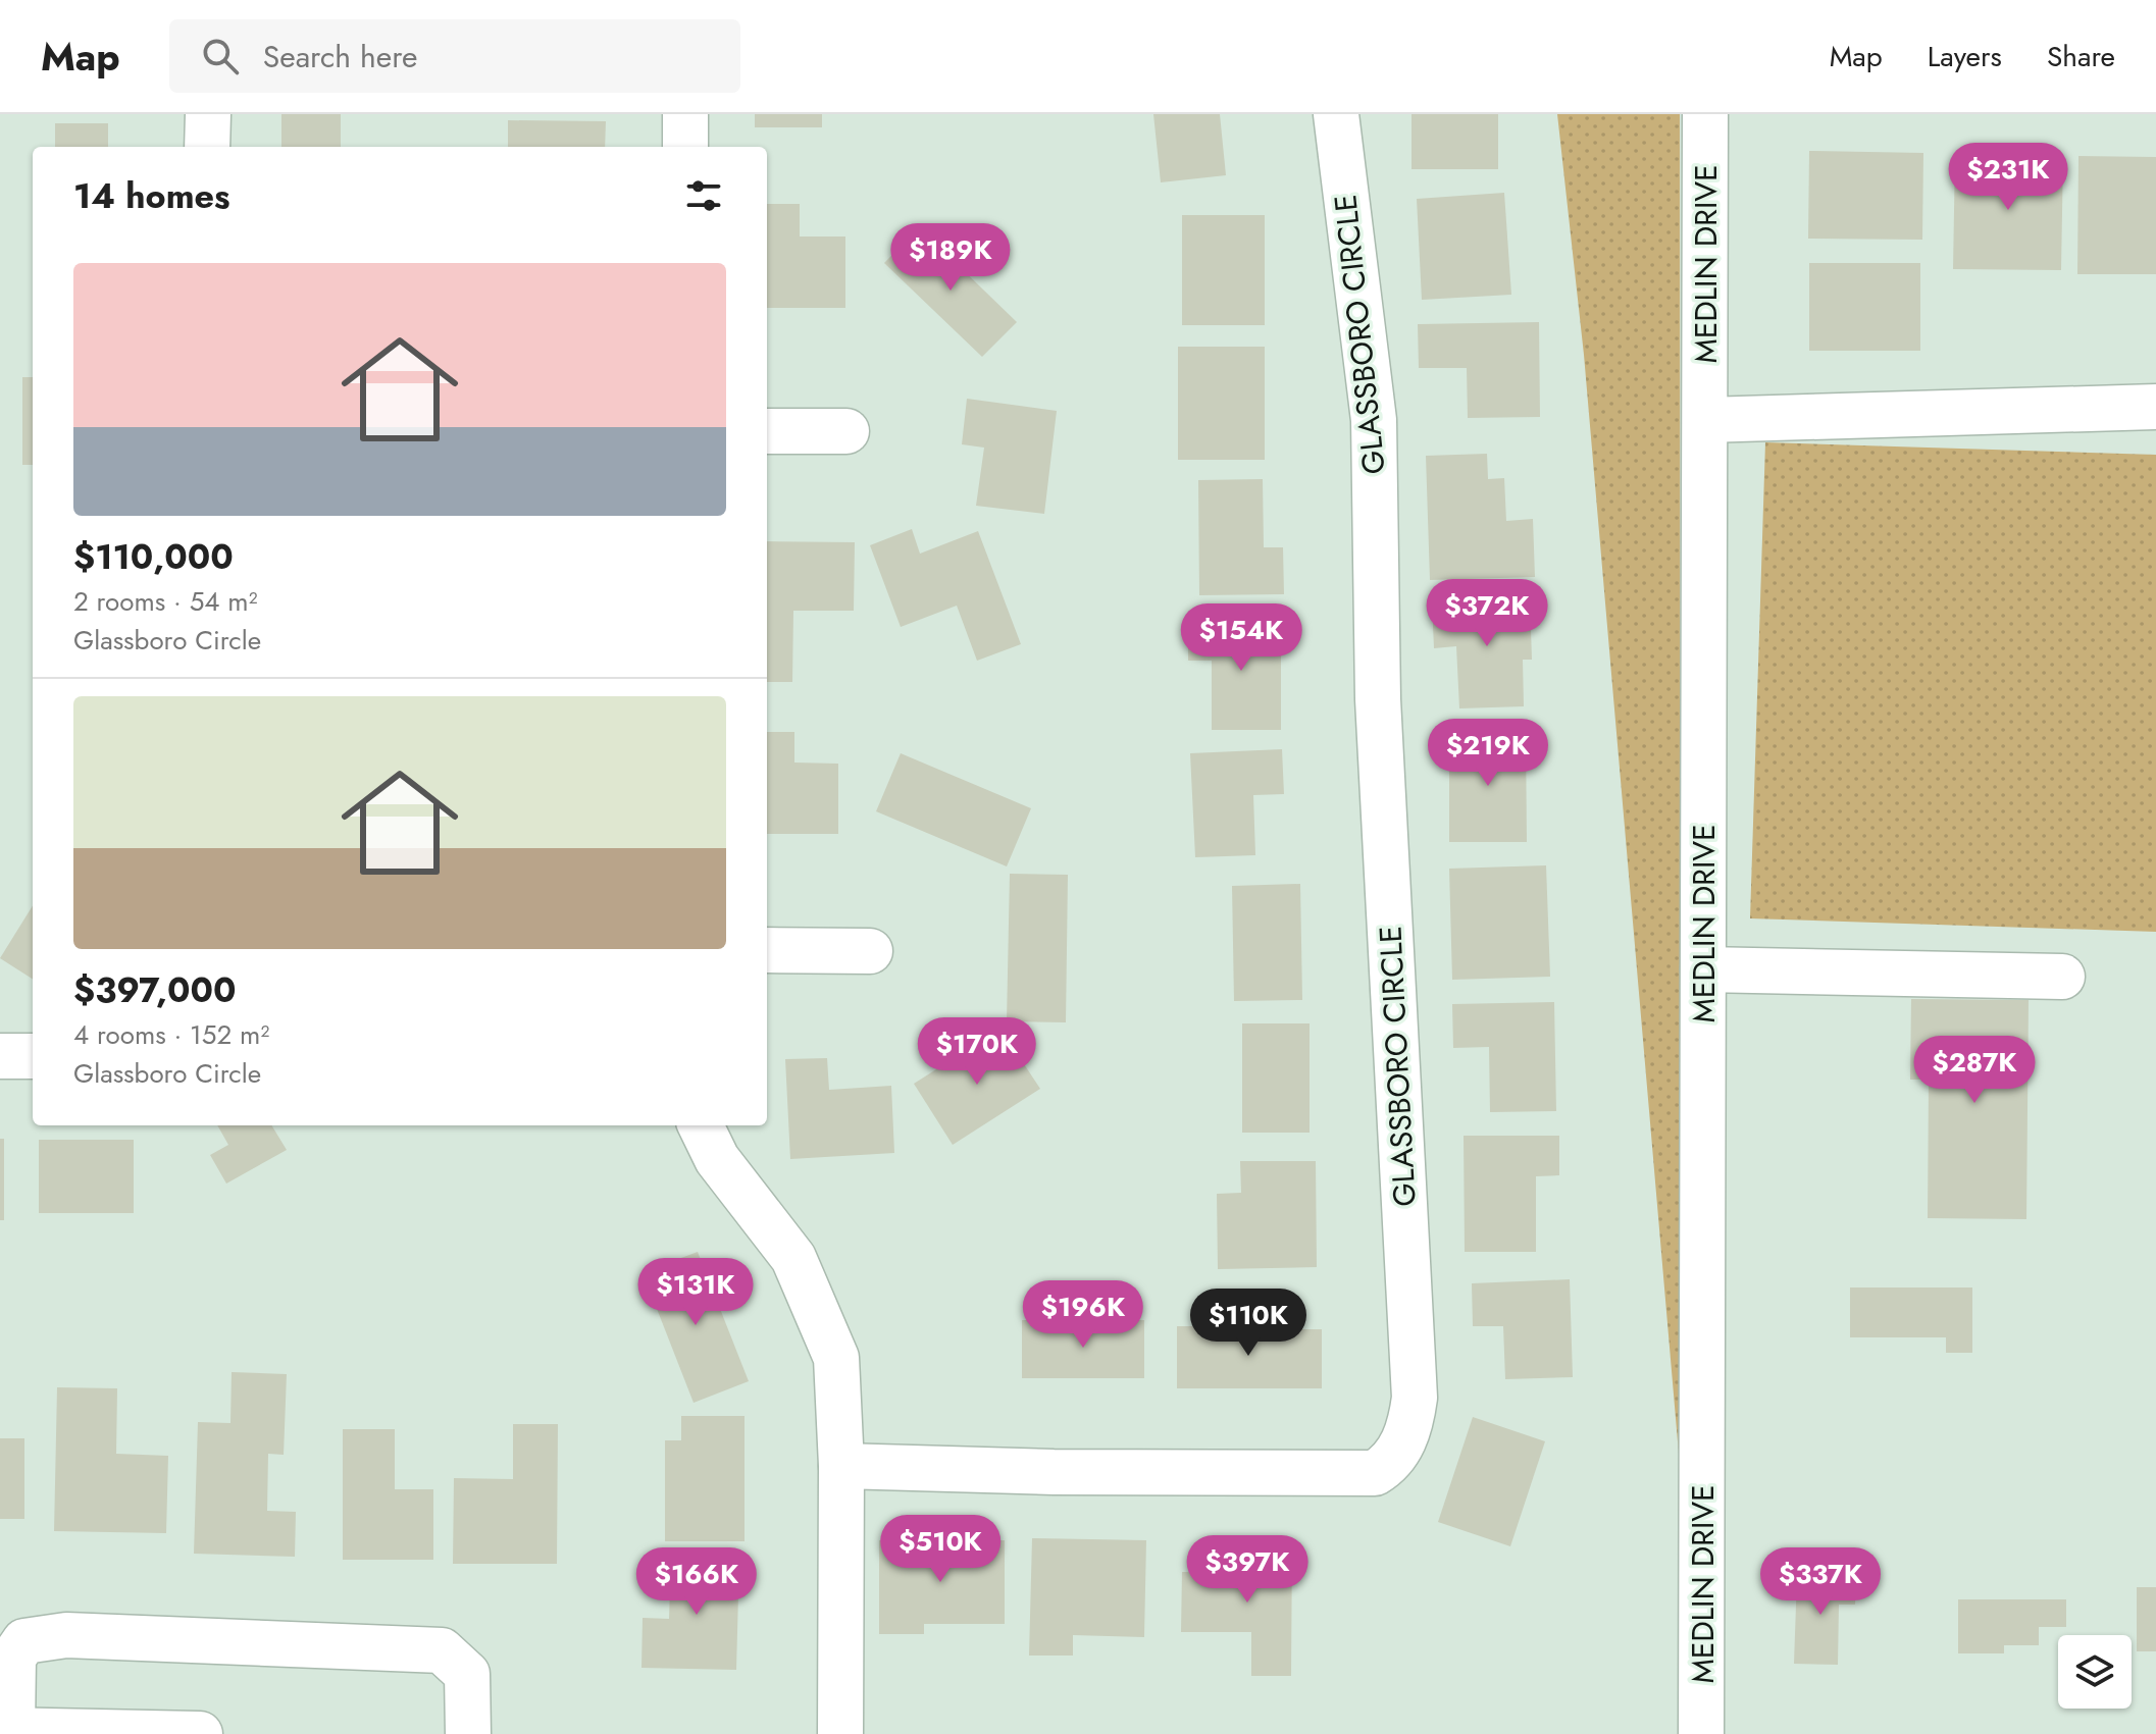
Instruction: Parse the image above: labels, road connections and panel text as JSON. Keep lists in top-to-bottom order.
{
  "streets": {
    "street": ["MEDLIN DRIVE", "GLASSBORO CIRCLE"]
  },
  "page": {
    "header": "Map",
    "search": "Search here",
    "nav": ["Map", "Layers", "Share"],
    "price": [
      "$231K",
      "$189K",
      "$372K",
      "$154K",
      "$219K",
      "$170K",
      "$287K",
      "$131K",
      "$196K",
      "$110K",
      "$510K",
      "$397K",
      "$166K",
      "$337K"
    ],
    "heading": "14 homes",
    "list": [
      {
        "name": "$110,000",
        "note": "2 rooms · 54 m² · Glassboro Circle"
      },
      {
        "name": "$397,000",
        "note": "4 rooms · 152 m² · Glassboro Circle"
      }
    ]
  }
}
